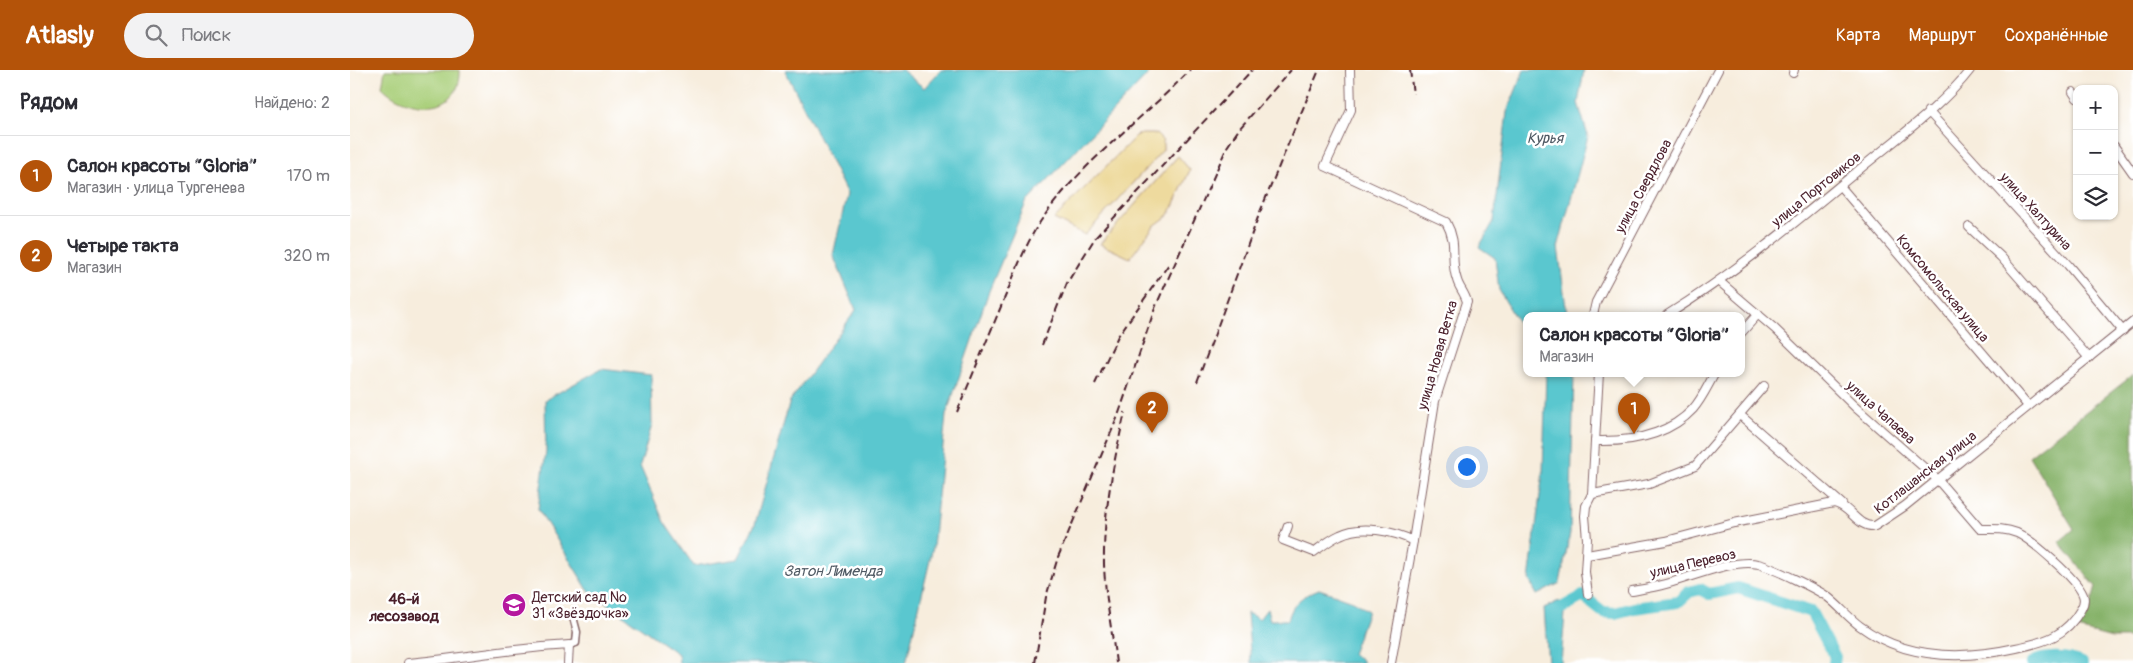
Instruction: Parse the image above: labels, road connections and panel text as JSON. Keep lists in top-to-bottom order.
{
  "streets": {
    "street": [
      "улица Свердлова",
      "улица Портовиков",
      "улица Халтурина",
      "Комсомольская улица",
      "улица Новая Ветка",
      "улица Чапаева",
      "Котлашанская улица",
      "улица Перевоз"
    ]
  },
  "crossings": [
    ["улица Портовиков", "улица Халтурина"],
    ["улица Портовиков", "Комсомольская улица"],
    ["улица Портовиков", "улица Чапаева"],
    ["улица Халтурина", "Котлашанская улица"],
    ["Комсомольская улица", "Котлашанская улица"],
    ["улица Чапаева", "Котлашанская улица"],
    ["улица Чапаева", "улица Перевоз"]
  ],
  "districts": ["46-й лесозавод"],
  "water": ["Курья", "Затон Лименда"],
  "places": {
    "school or university": ["Детский сад № 31 «Звёздочка»"]
  },
  "page": {
    "header": "Atlasly",
    "search": "Поиск",
    "nav": ["Карта", "Маршрут", "Сохранённые"],
    "heading": ["Рядом", "Найдено: 2"],
    "map_buttons": ["+", "−"],
    "list": [
      {
        "mark": "1",
        "name": "Салон красоты “Gloria”",
        "note": "Магазин · улица Тургенева",
        "value": "170 m"
      },
      {
        "mark": "2",
        "name": "Четыре такта",
        "note": "Магазин",
        "value": "320 m"
      }
    ],
    "popup": ["Салон красоты “Gloria”", "Магазин"],
    "pins": ["2", "1"]
  }
}
